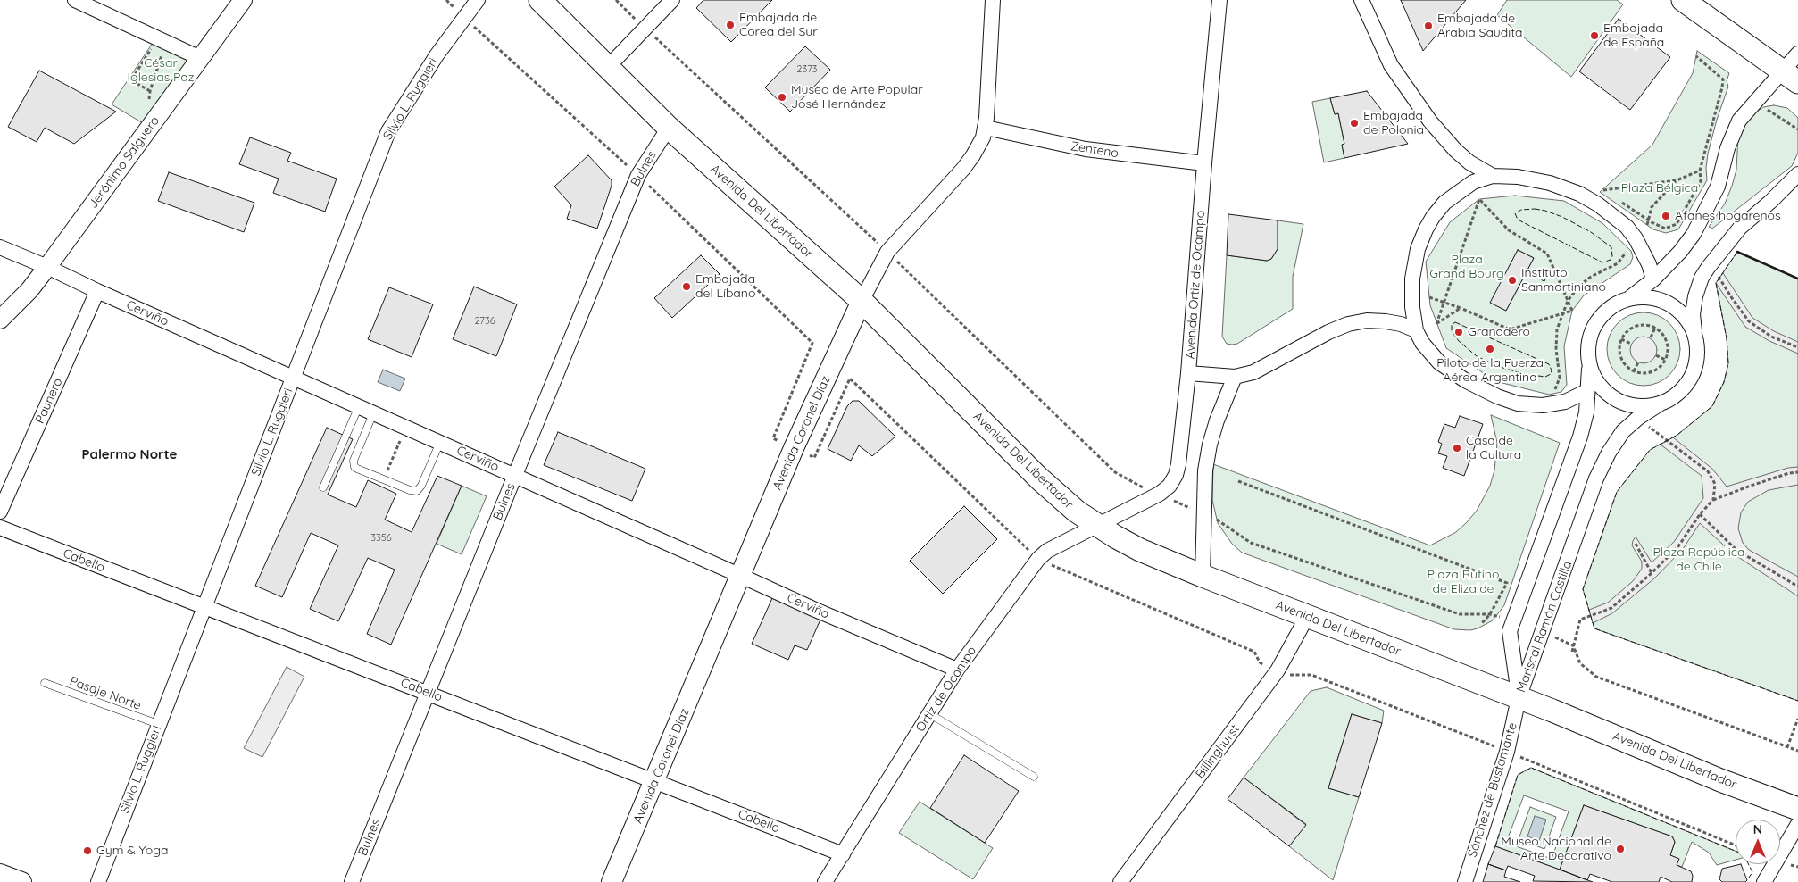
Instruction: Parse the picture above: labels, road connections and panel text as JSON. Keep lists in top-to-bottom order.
{
  "streets": {
    "main road": ["Avenida Del Libertador", "Avenida Coronel Díaz"],
    "street": [
      "Silvio L. Ruggieri",
      "Zenteno",
      "Jerónimo Salguero",
      "Bulnes",
      "Avenida Ortiz de Ocampo",
      "Cerviño",
      "Paunero",
      "Cabello",
      "Mariscal Ramón Castilla",
      "Ortiz de Ocampo",
      "Billinghurst",
      "Sánchez de Bustamante"
    ],
    "lane": ["Pasaje Norte"]
  },
  "crossings": [
    ["Silvio L. Ruggieri", "Cerviño"],
    ["Silvio L. Ruggieri", "Cabello"],
    ["Silvio L. Ruggieri", "Pasaje Norte"],
    ["Zenteno", "Avenida Ortiz de Ocampo"],
    ["Zenteno", "Avenida Coronel Díaz"],
    ["Jerónimo Salguero", "Cerviño"],
    ["Bulnes", "Avenida Del Libertador"],
    ["Bulnes", "Cerviño"],
    ["Bulnes", "Cabello"],
    ["Avenida Del Libertador", "Avenida Ortiz de Ocampo"],
    ["Avenida Del Libertador", "Avenida Coronel Díaz"],
    ["Avenida Del Libertador", "Mariscal Ramón Castilla"],
    ["Avenida Del Libertador", "Ortiz de Ocampo"],
    ["Avenida Del Libertador", "Billinghurst"],
    ["Avenida Del Libertador", "Sánchez de Bustamante"],
    ["Avenida Ortiz de Ocampo", "Ortiz de Ocampo"],
    ["Cerviño", "Paunero"],
    ["Cerviño", "Avenida Coronel Díaz"],
    ["Cerviño", "Ortiz de Ocampo"],
    ["Avenida Coronel Díaz", "Cabello"],
    ["Cabello", "Ortiz de Ocampo"],
    ["Mariscal Ramón Castilla", "Sánchez de Bustamante"]
  ],
  "districts": ["Palermo Norte"],
  "parks": [
    "César Iglesias Paz",
    "Plaza Bélgica",
    "Plaza Grand Bourg",
    "Plaza República de Chile",
    "Plaza Rufino de Elizalde"
  ],
  "places": [
    "Embajada de Corea del Sur",
    "Embajada de Arabia Saudita",
    "Embajada de España",
    "Museo de Arte Popular José Hernández",
    "Embajada de Polonia",
    "Afanes hogareños",
    "Instituto Sanmartiniano",
    "Embajada del Líbano",
    "Granadero",
    "Piloto de la Fuerza Aérea Argentina",
    "Casa de la Cultura",
    "Museo Nacional de Arte Decorativo",
    "Gym & Yoga"
  ],
  "house_numbers": ["2373", "2736", "3356"],
  "north": "top"
}
